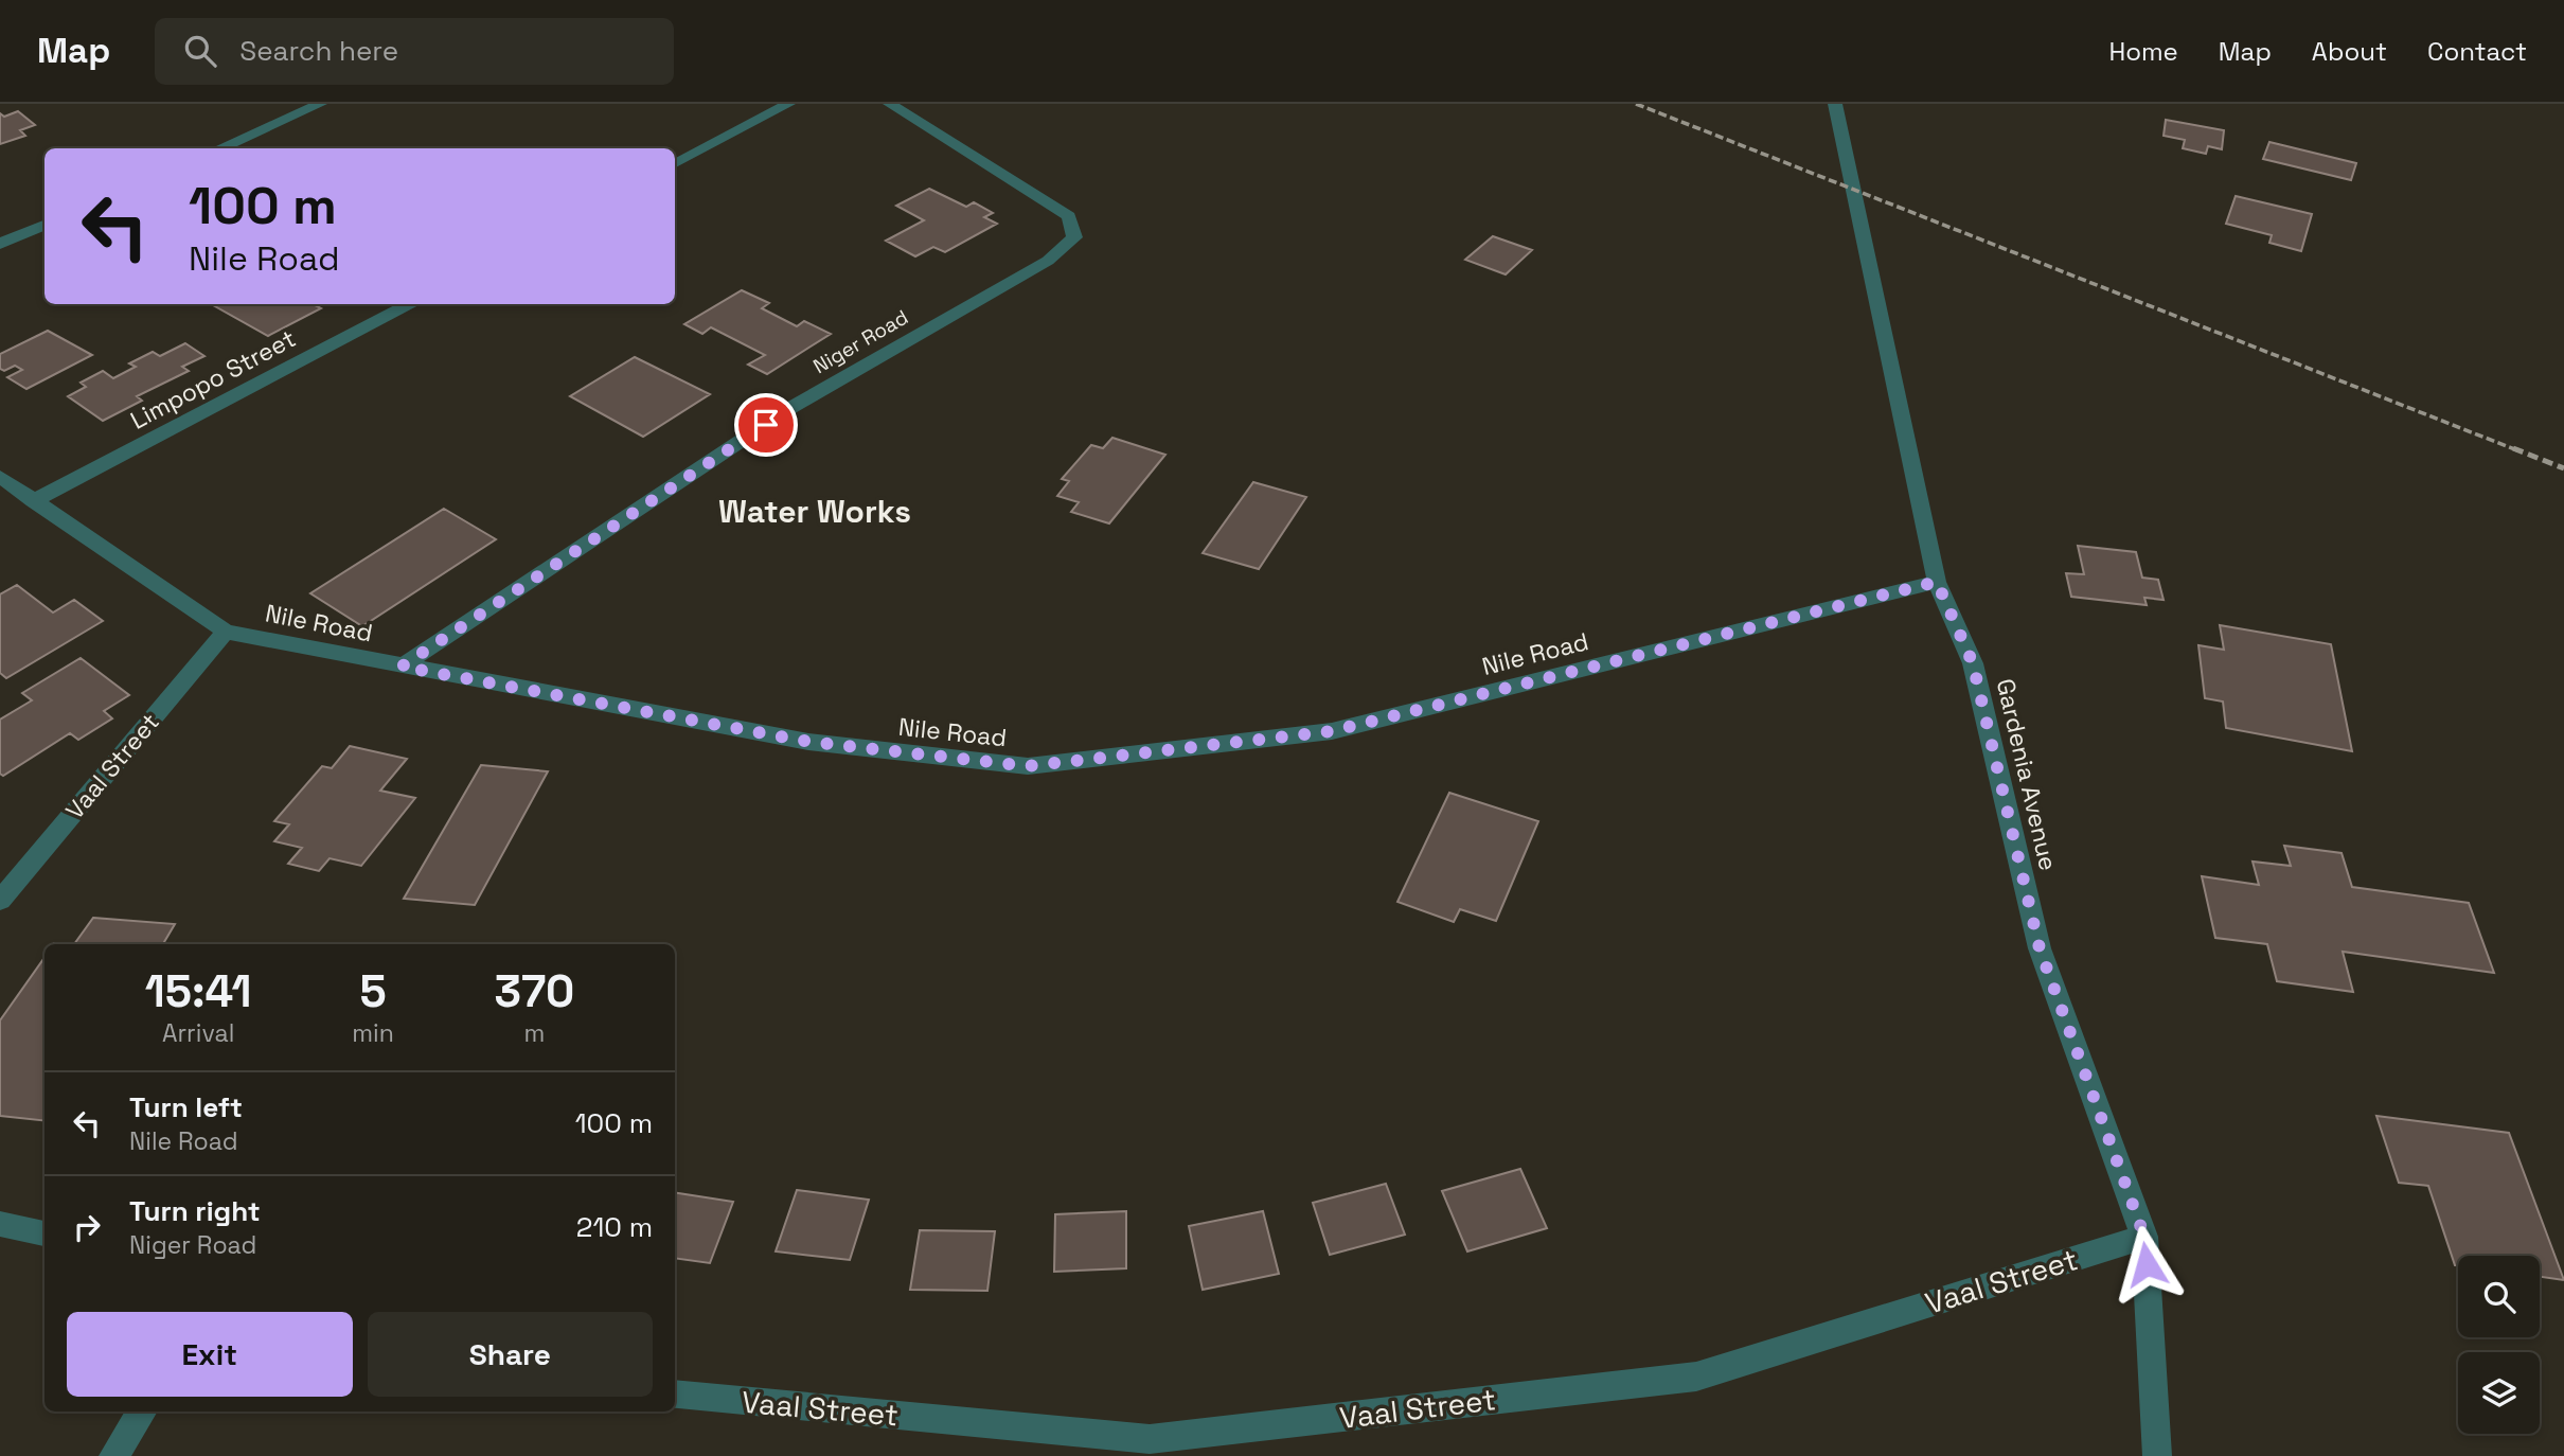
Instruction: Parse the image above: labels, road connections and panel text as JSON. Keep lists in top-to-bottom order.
{
  "streets": {
    "street": [
      "Niger Road",
      "Limpopo Street",
      "Nile Road",
      "Vaal Street",
      "Gardenia Avenue"
    ]
  },
  "crossings": [
    ["Niger Road", "Nile Road"],
    ["Limpopo Street", "Nile Road"],
    ["Nile Road", "Vaal Street"],
    ["Nile Road", "Gardenia Avenue"],
    ["Vaal Street", "Gardenia Avenue"]
  ],
  "districts": ["Water Works"],
  "page": {
    "header": "Map",
    "search": "Search here",
    "nav": [
      "Home",
      "Map",
      "About",
      "Contact"
    ],
    "turn": ["100 m", "Nile Road"],
    "eta": [
      "15:41",
      "Arrival",
      "5",
      "min",
      "370",
      "m"
    ],
    "list": [
      {
        "name": "Turn left",
        "note": "Nile Road",
        "value": "100 m"
      },
      {
        "name": "Turn right",
        "note": "Niger Road",
        "value": "210 m"
      }
    ],
    "buttons": ["Exit", "Share"]
  }
}
